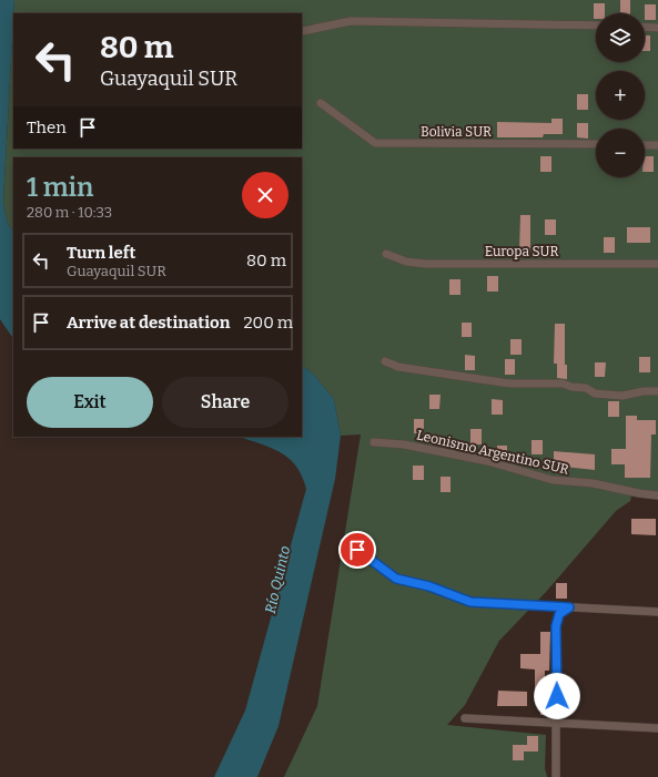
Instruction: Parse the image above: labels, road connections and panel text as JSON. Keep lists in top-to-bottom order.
{
  "streets": {
    "street": ["Bolivia SUR", "Europa SUR", "Leonismo Argentino SUR"]
  },
  "water": ["Río Quinto"],
  "page": {
    "map_buttons": ["+", "−"],
    "turn": ["80 m", "Guayaquil SUR"],
    "then": "Then",
    "heading": ["1 min", "280 m · 10:33"],
    "list": [
      {
        "name": "Turn left",
        "note": "Guayaquil SUR",
        "value": "80 m"
      },
      {
        "name": "Arrive at destination",
        "value": "200 m"
      }
    ],
    "buttons": ["Exit", "Share"]
  }
}
